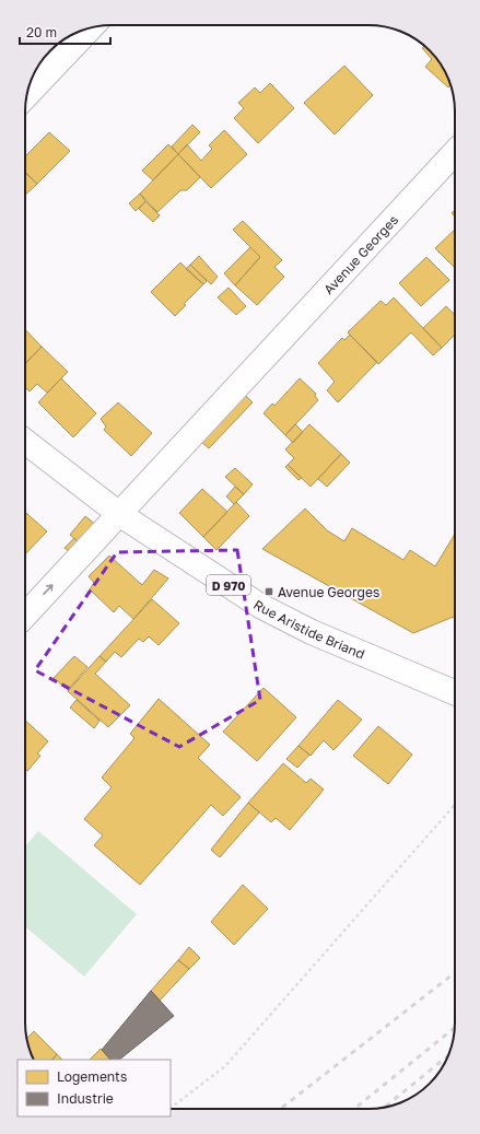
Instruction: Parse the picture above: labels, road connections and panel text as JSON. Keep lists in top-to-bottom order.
{
  "streets": {
    "street": ["Avenue Georges", "D 970", "Rue Aristide Briand"]
  },
  "crossings": [
    ["Avenue Georges", "Rue Aristide Briand"]
  ],
  "places": {
    "transit": ["Avenue Georges"]
  },
  "legend": ["Logements", "Industrie"],
  "scale_bar": "20 m"
}
